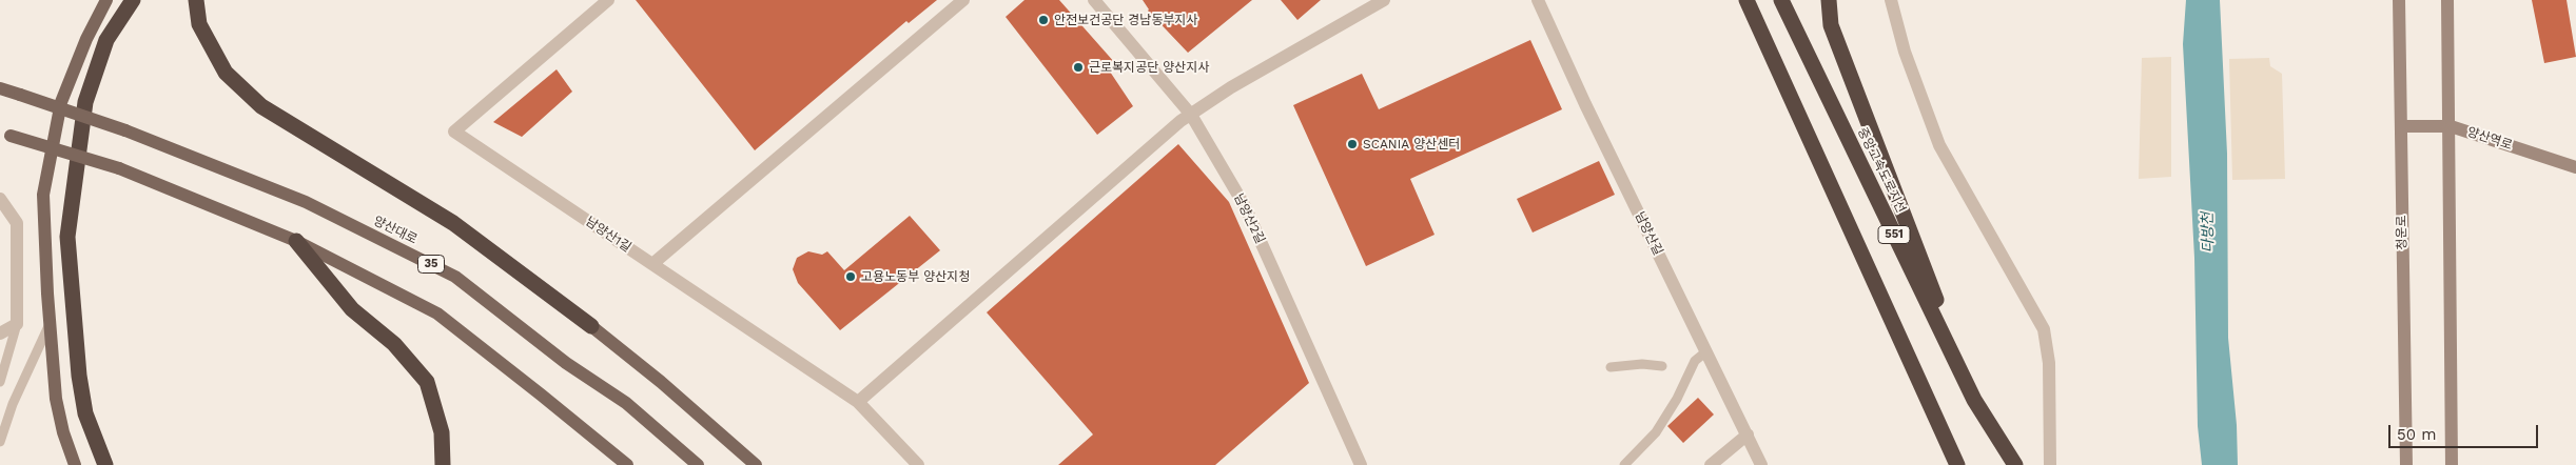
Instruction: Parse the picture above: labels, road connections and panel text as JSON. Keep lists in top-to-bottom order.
{
  "streets": {
    "highway": ["중앙고속도로지선", "551"],
    "main road": [
      "양산역로",
      "양산대로",
      "청운로",
      "35"
    ],
    "street": ["남양산2길", "남양산길", "남양산1길"]
  },
  "crossings": [
    ["양산역로", "청운로"]
  ],
  "water": ["다방천"],
  "places": [
    "안전보건공단 경남동부지사",
    "근로복지공단 양산지사",
    "SCANIA 양산센터",
    "고용노동부 양산지청"
  ],
  "scale_bar": "50 m"
}
